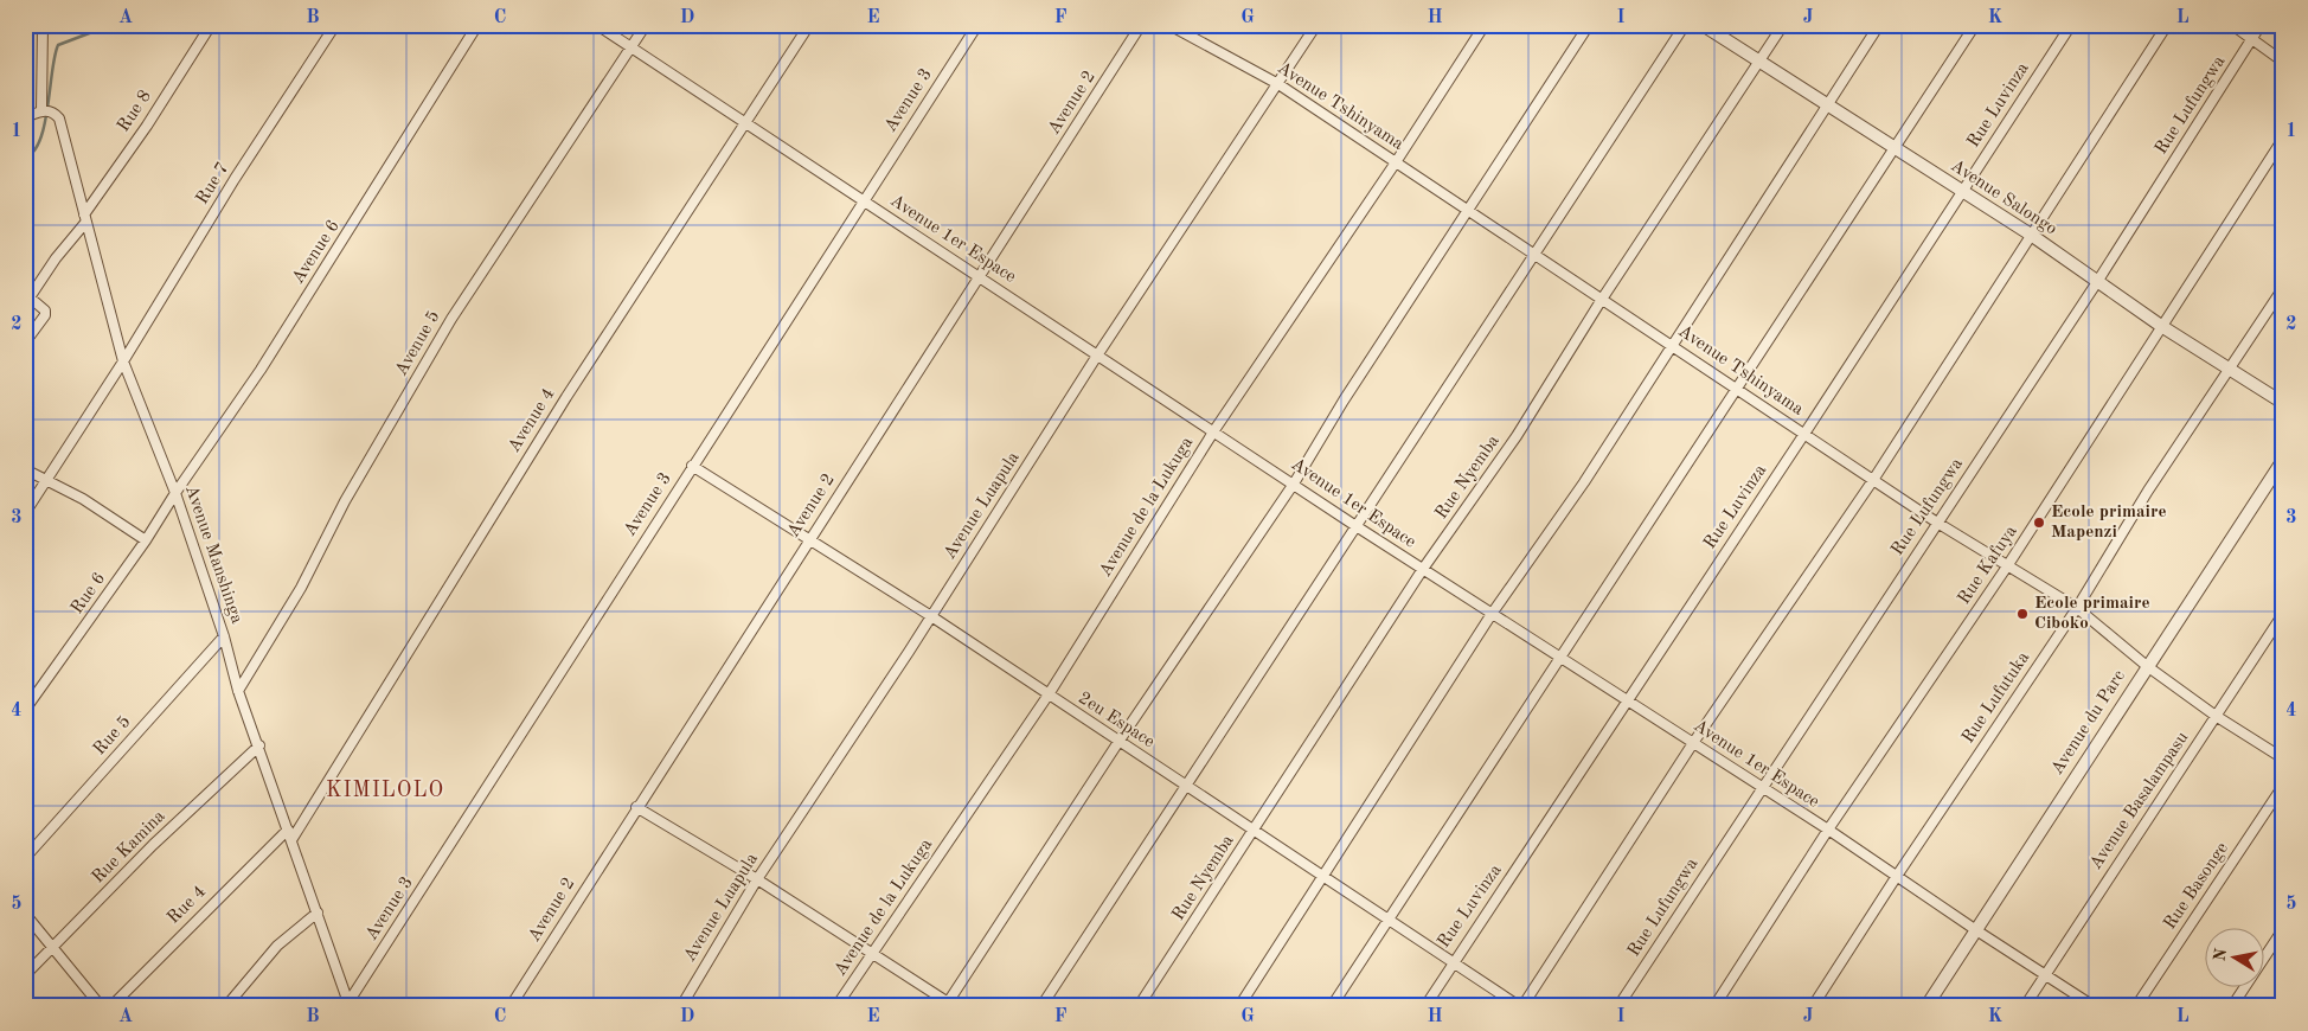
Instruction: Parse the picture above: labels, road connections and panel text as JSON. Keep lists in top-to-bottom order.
{
  "streets": {
    "street": [
      "Avenue 3",
      "Avenue 2",
      "Rue Luvinza",
      "Rue Lufungwa",
      "Avenue Tshinyama",
      "Rue 8",
      "Rue 7",
      "Avenue Salongo",
      "Avenue 1er Espace",
      "Avenue 6",
      "Avenue 5",
      "Avenue 4",
      "Rue Nyemba",
      "Avenue Luapula",
      "Avenue de la Lukuga",
      "Avenue Manshinga",
      "Rue Kafuya",
      "Rue 6",
      "Rue Lufutuka",
      "2eu Espace",
      "Avenue du Parc",
      "Rue 5",
      "Avenue Basalampasu",
      "Rue Kamina",
      "Rue Basonge",
      "Rue 4"
    ]
  },
  "crossings": [
    ["Avenue 3", "Avenue 1er Espace"],
    ["Avenue 3", "Avenue Manshinga"],
    ["Avenue 3", "2eu Espace"],
    ["Avenue 2", "Avenue 1er Espace"],
    ["Avenue 2", "2eu Espace"],
    ["Rue Luvinza", "Avenue Tshinyama"],
    ["Rue Luvinza", "Avenue Salongo"],
    ["Rue Luvinza", "Avenue 1er Espace"],
    ["Rue Luvinza", "2eu Espace"],
    ["Rue Lufungwa", "Avenue Tshinyama"],
    ["Rue Lufungwa", "Avenue Salongo"],
    ["Rue Lufungwa", "Avenue 1er Espace"],
    ["Avenue Tshinyama", "Rue Nyemba"],
    ["Avenue Tshinyama", "Avenue Luapula"],
    ["Avenue Tshinyama", "Avenue de la Lukuga"],
    ["Avenue Tshinyama", "Rue Kafuya"],
    ["Avenue Tshinyama", "Rue Lufutuka"],
    ["Avenue Tshinyama", "Avenue du Parc"],
    ["Avenue Tshinyama", "Avenue Basalampasu"],
    ["Rue 8", "Avenue Manshinga"],
    ["Rue 7", "Avenue Manshinga"],
    ["Avenue Salongo", "Rue Nyemba"],
    ["Avenue Salongo", "Rue Kafuya"],
    ["Avenue Salongo", "Rue Lufutuka"],
    ["Avenue 1er Espace", "Avenue 5"],
    ["Avenue 1er Espace", "Avenue 4"],
    ["Avenue 1er Espace", "Rue Nyemba"],
    ["Avenue 1er Espace", "Avenue Luapula"],
    ["Avenue 1er Espace", "Avenue de la Lukuga"],
    ["Avenue 1er Espace", "Rue Kafuya"],
    ["Avenue 1er Espace", "Rue Lufutuka"],
    ["Avenue 1er Espace", "Avenue du Parc"],
    ["Avenue 1er Espace", "Avenue Basalampasu"],
    ["Avenue 6", "Avenue Manshinga"],
    ["Avenue 6", "Rue 6"],
    ["Avenue 5", "Avenue Manshinga"],
    ["Avenue 4", "Avenue Manshinga"],
    ["Rue Nyemba", "2eu Espace"],
    ["Avenue Luapula", "2eu Espace"],
    ["Avenue de la Lukuga", "2eu Espace"],
    ["Avenue Manshinga", "Rue 6"],
    ["Avenue Manshinga", "Rue 5"],
    ["Avenue Manshinga", "Rue Kamina"],
    ["Avenue Manshinga", "Rue 4"]
  ],
  "districts": ["KIMILOLO"],
  "places": ["Ecole primaire Mapenzi", "Ecole primaire Ciboko"],
  "north": "left",
  "grid": {
    "columns": [
      "A",
      "B",
      "C",
      "D",
      "E",
      "F",
      "G",
      "H",
      "I",
      "J",
      "K",
      "L"
    ],
    "rows": [
      "1",
      "2",
      "3",
      "4",
      "5"
    ]
  }
}
